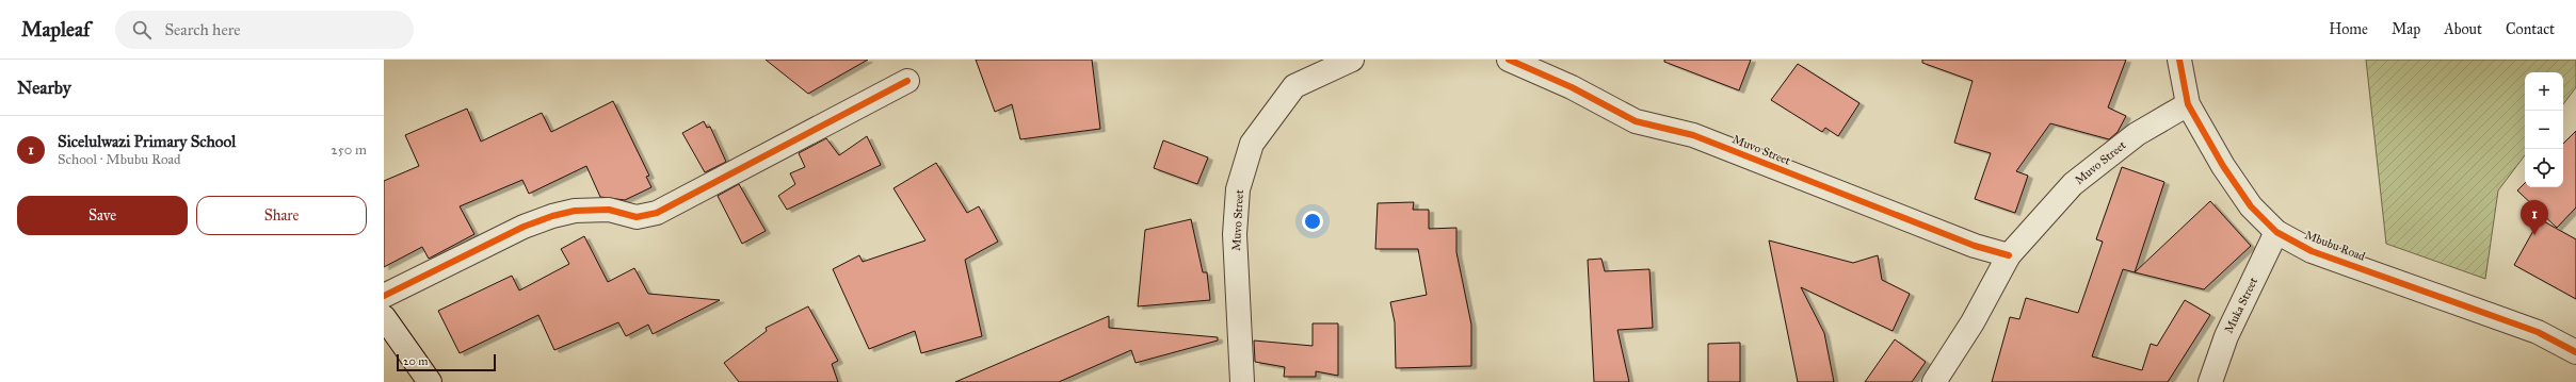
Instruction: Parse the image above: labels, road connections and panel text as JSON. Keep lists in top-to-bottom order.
{
  "streets": {
    "street": ["Muvo Street", "Mbubu Road", "Muka Street"]
  },
  "crossings": [
    ["Muvo Street", "Mbubu Road"],
    ["Mbubu Road", "Muka Street"]
  ],
  "scale_bar": "20 m",
  "page": {
    "header": "Mapleaf",
    "search": "Search here",
    "nav": [
      "Home",
      "Map",
      "About",
      "Contact"
    ],
    "heading": "Nearby",
    "map_buttons": ["+", "−"],
    "list": [
      {
        "mark": "1",
        "name": "Sicelulwazi Primary School",
        "note": "School · Mbubu Road",
        "value": "250 m"
      }
    ],
    "buttons": ["Save", "Share"],
    "pins": "1",
    "scale": "20 m"
  }
}
